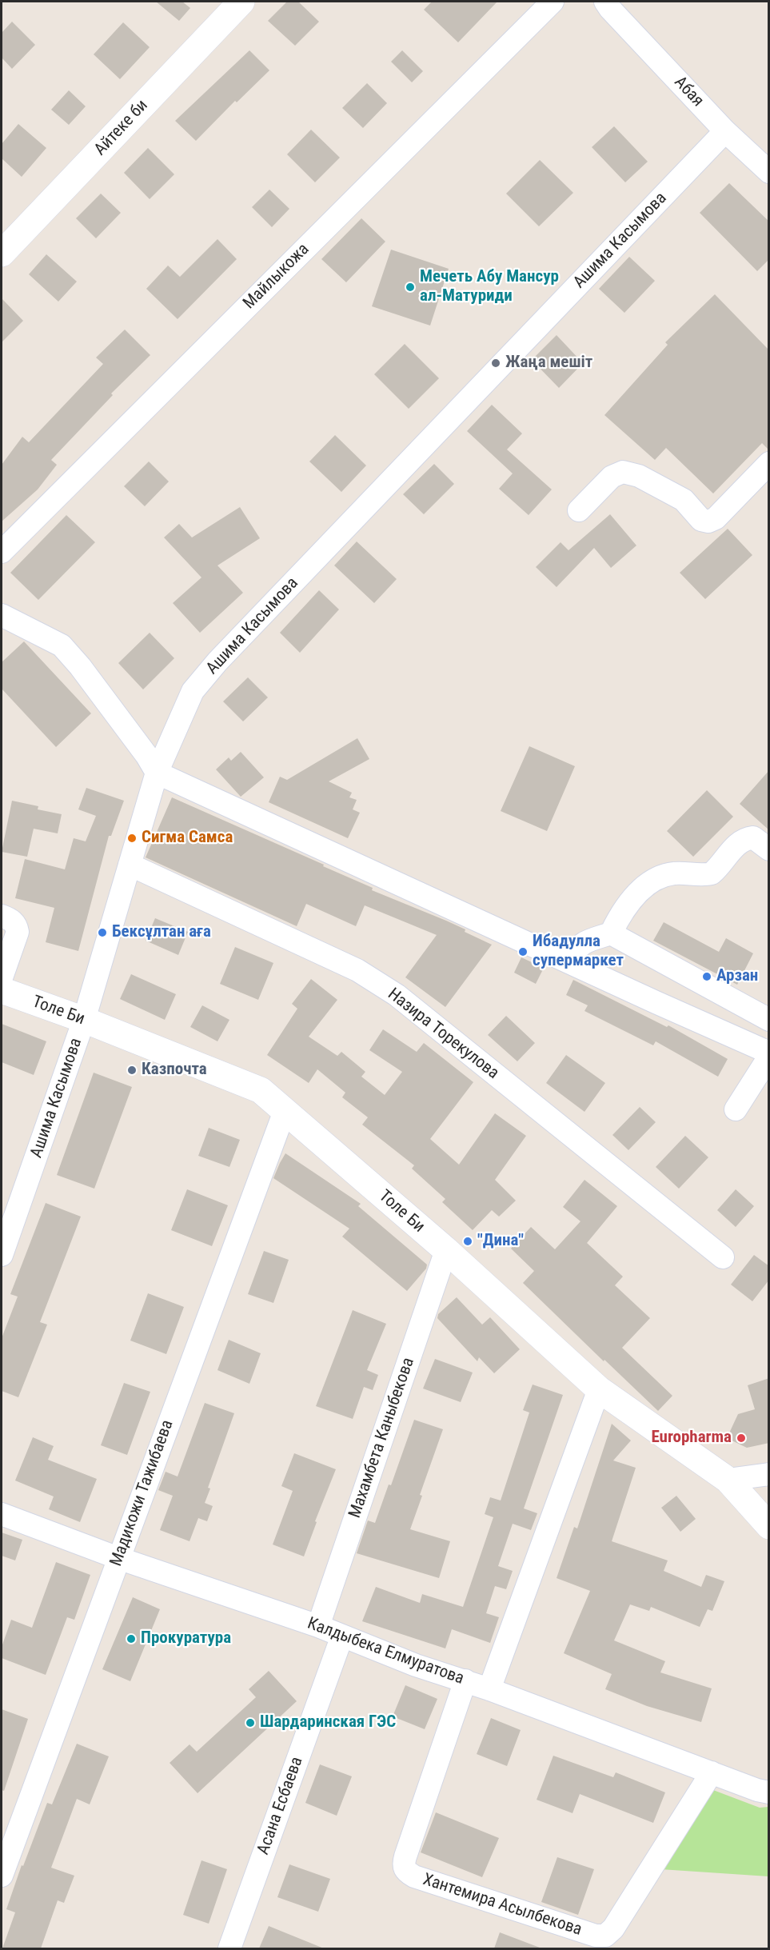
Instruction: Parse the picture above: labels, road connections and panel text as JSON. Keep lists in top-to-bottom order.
{
  "streets": {
    "street": [
      "Абая",
      "Айтеке би",
      "Ашима Касымова",
      "Майлыкожа",
      "Толе Би",
      "Назира Торекулова",
      "Махамбета Каныбекова",
      "Мадикожи Тажибаева",
      "Калдыбека Елмуратова",
      "Асана Есбаева",
      "Хантемира Асылбекова"
    ]
  },
  "crossings": [
    ["Абая", "Ашима Касымова"],
    ["Ашима Касымова", "Толе Би"],
    ["Ашима Касымова", "Назира Торекулова"],
    ["Толе Би", "Махамбета Каныбекова"],
    ["Толе Би", "Мадикожи Тажибаева"],
    ["Махамбета Каныбекова", "Калдыбека Елмуратова"],
    ["Мадикожи Тажибаева", "Калдыбека Елмуратова"],
    ["Калдыбека Елмуратова", "Асана Есбаева"],
    ["Калдыбека Елмуратова", "Хантемира Асылбекова"]
  ],
  "places": [
    "Мечеть Абу Мансур ал-Матуриди",
    "Жаңа мешіт",
    "Сигма Самса",
    "Бексұлтан аға",
    "Ибадулла супермаркет",
    "Арзан",
    "Казпочта",
    "\"Дина\"",
    "Europharma",
    "Прокуратура",
    "Шардаринская ГЭС"
  ]
}
